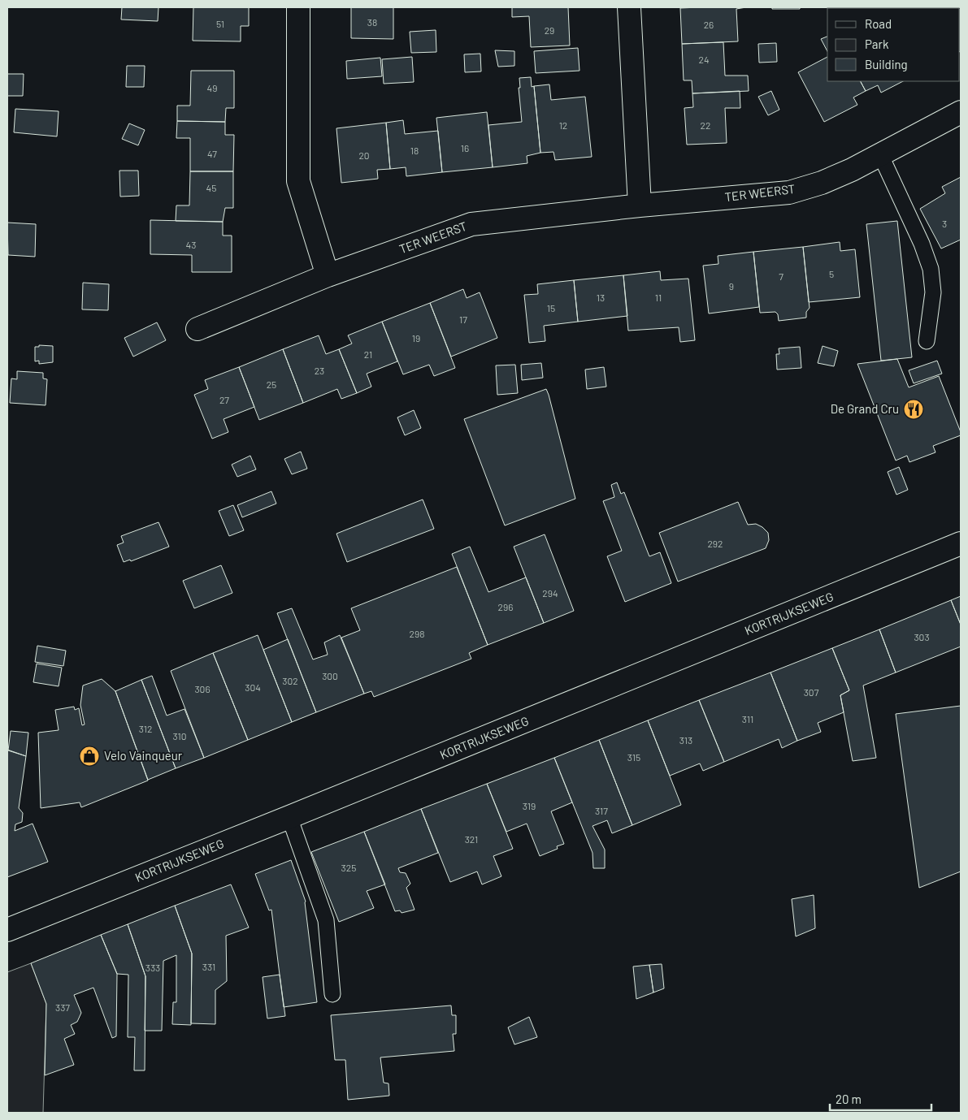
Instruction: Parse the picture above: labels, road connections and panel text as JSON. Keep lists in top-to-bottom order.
{
  "streets": {
    "street": ["TER WEERST", "KORTRIJKSEWEG"]
  },
  "places": {
    "restaurant": ["De Grand Cru"],
    "shop": ["Velo Vainqueur"]
  },
  "house_numbers": [
    "38",
    "51",
    "26",
    "29",
    "24",
    "49",
    "12",
    "22",
    "16",
    "18",
    "47",
    "20",
    "45",
    "3",
    "43",
    "5",
    "7",
    "9",
    "13",
    "11",
    "15",
    "17",
    "19",
    "21",
    "23",
    "25",
    "27",
    "292",
    "294",
    "296",
    "298",
    "303",
    "300",
    "302",
    "304",
    "306",
    "307",
    "311",
    "312",
    "310",
    "313",
    "315",
    "319",
    "317",
    "321",
    "325",
    "331",
    "333",
    "337"
  ],
  "legend": ["Road", "Park", "Building"],
  "scale_bar": "20 m"
}
